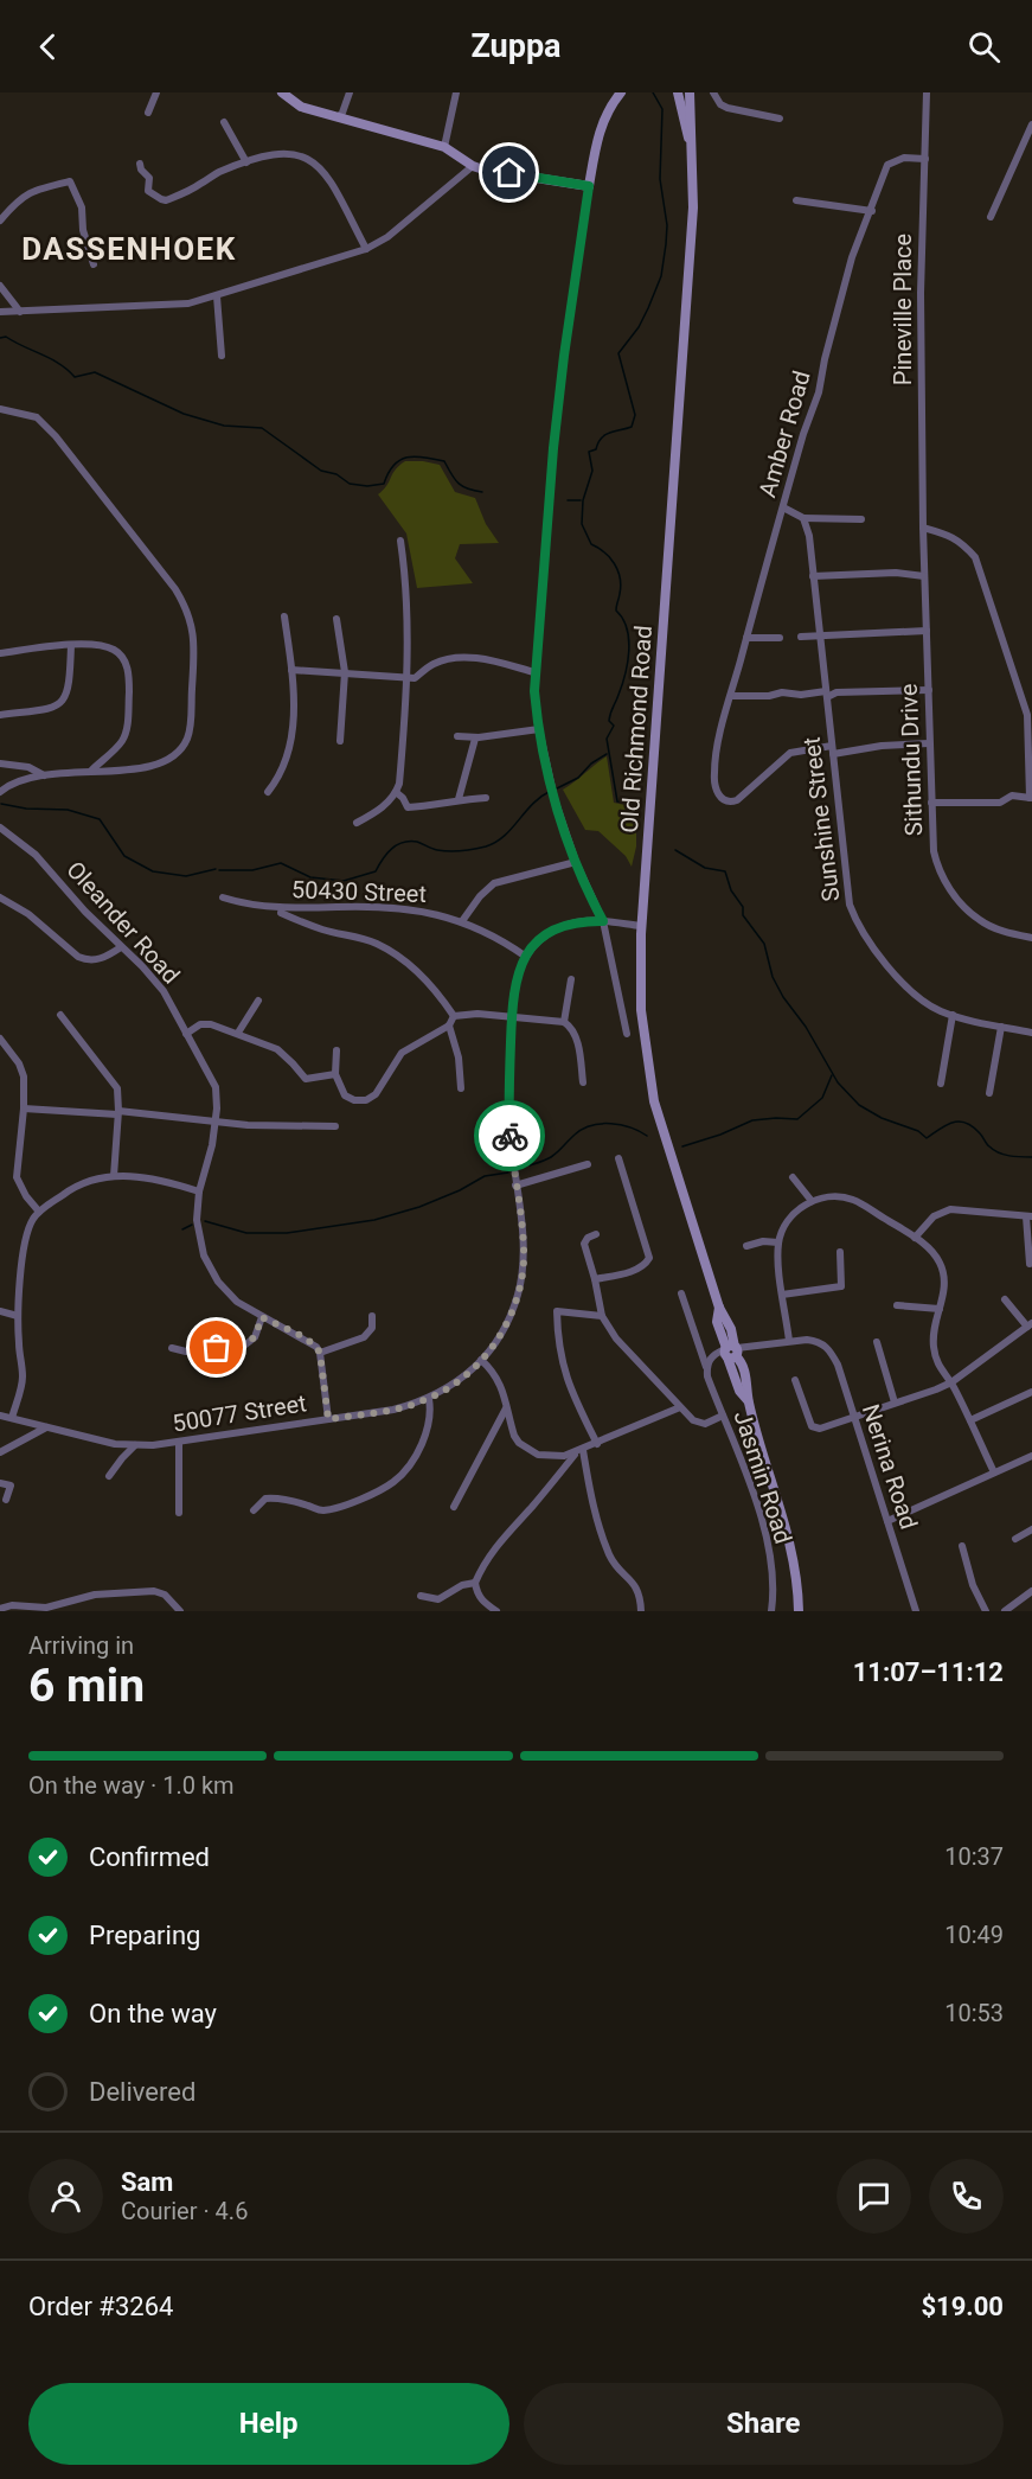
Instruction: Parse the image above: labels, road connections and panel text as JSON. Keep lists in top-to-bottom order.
{
  "streets": {
    "street": [
      "Pineville Place",
      "Amber Road",
      "Old Richmond Road",
      "Sithundu Drive",
      "Sunshine Street",
      "50430 Street",
      "Oleander Road",
      "50077 Street",
      "Nerina Road",
      "Jasmin Road"
    ]
  },
  "crossings": [
    ["Pineville Place", "Amber Road"],
    ["Pineville Place", "Sithundu Drive"],
    ["Amber Road", "Sunshine Street"],
    ["Old Richmond Road", "50077 Street"],
    ["50430 Street", "50077 Street"]
  ],
  "districts": ["DASSENHOEK"],
  "page": {
    "header": "Zuppa",
    "heading": ["6 min", "Arriving in", "11:07–11:12"],
    "panel": [
      "Sam",
      "Courier · 4.6",
      "Order #3264",
      "$19.00"
    ],
    "bar": "On the way · 1.0 km",
    "list": [
      ["Confirmed", "10:37"],
      ["Preparing", "10:49"],
      ["On the way", "10:53"],
      "Delivered"
    ],
    "buttons": ["Help", "Share"]
  }
}
